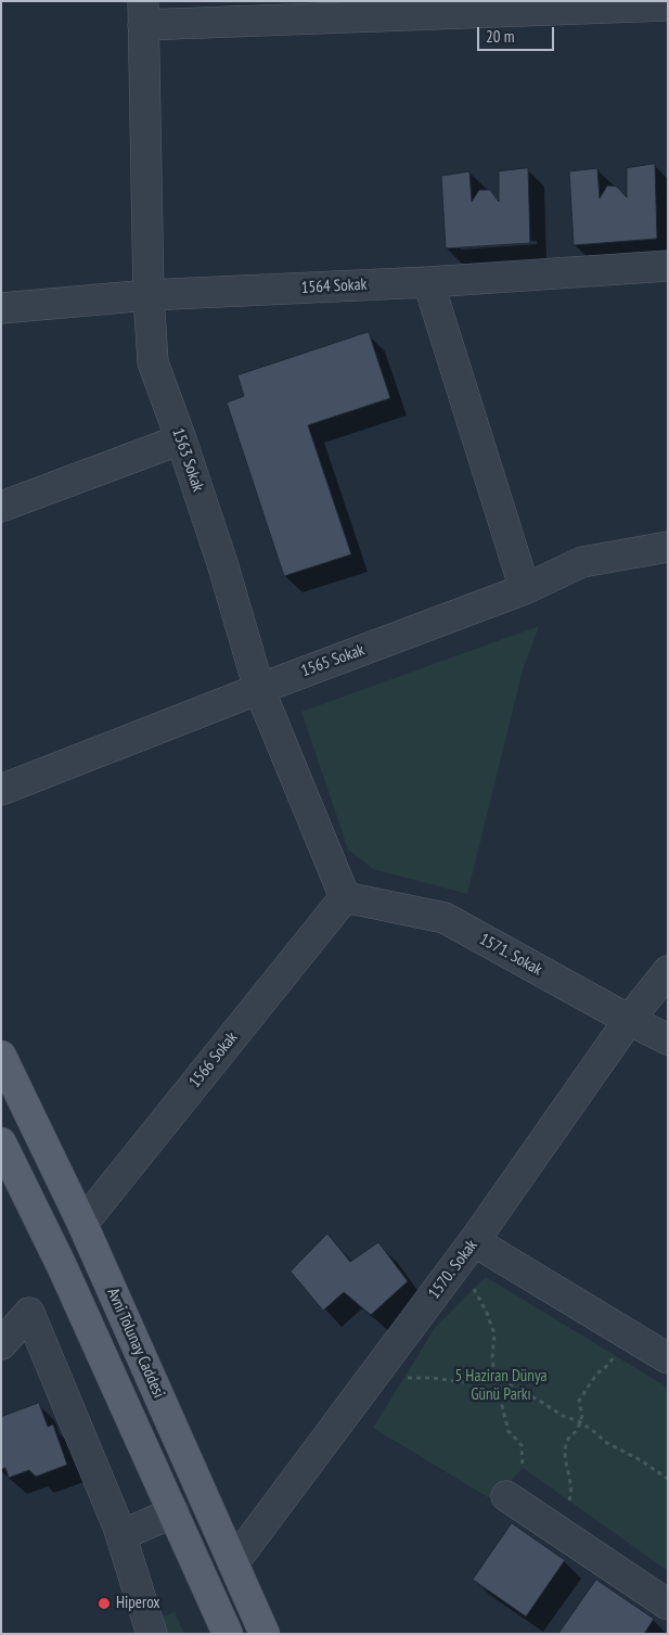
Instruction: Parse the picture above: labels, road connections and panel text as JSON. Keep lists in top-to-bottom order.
{
  "streets": {
    "main road": ["Avni Tolunay Caddesi"],
    "street": [
      "1564 Sokak",
      "1563 Sokak",
      "1565 Sokak",
      "1571. Sokak",
      "1566 Sokak",
      "1570. Sokak"
    ]
  },
  "crossings": [
    ["1564 Sokak", "1563 Sokak"],
    ["1563 Sokak", "1565 Sokak"],
    ["1563 Sokak", "1571. Sokak"],
    ["1563 Sokak", "1566 Sokak"],
    ["1571. Sokak", "1566 Sokak"],
    ["1571. Sokak", "1570. Sokak"],
    ["1566 Sokak", "Avni Tolunay Caddesi"],
    ["1570. Sokak", "Avni Tolunay Caddesi"]
  ],
  "parks": ["5 Haziran Dünya Günü Parkı"],
  "places": ["Hiperox"],
  "scale_bar": "20 m"
}
